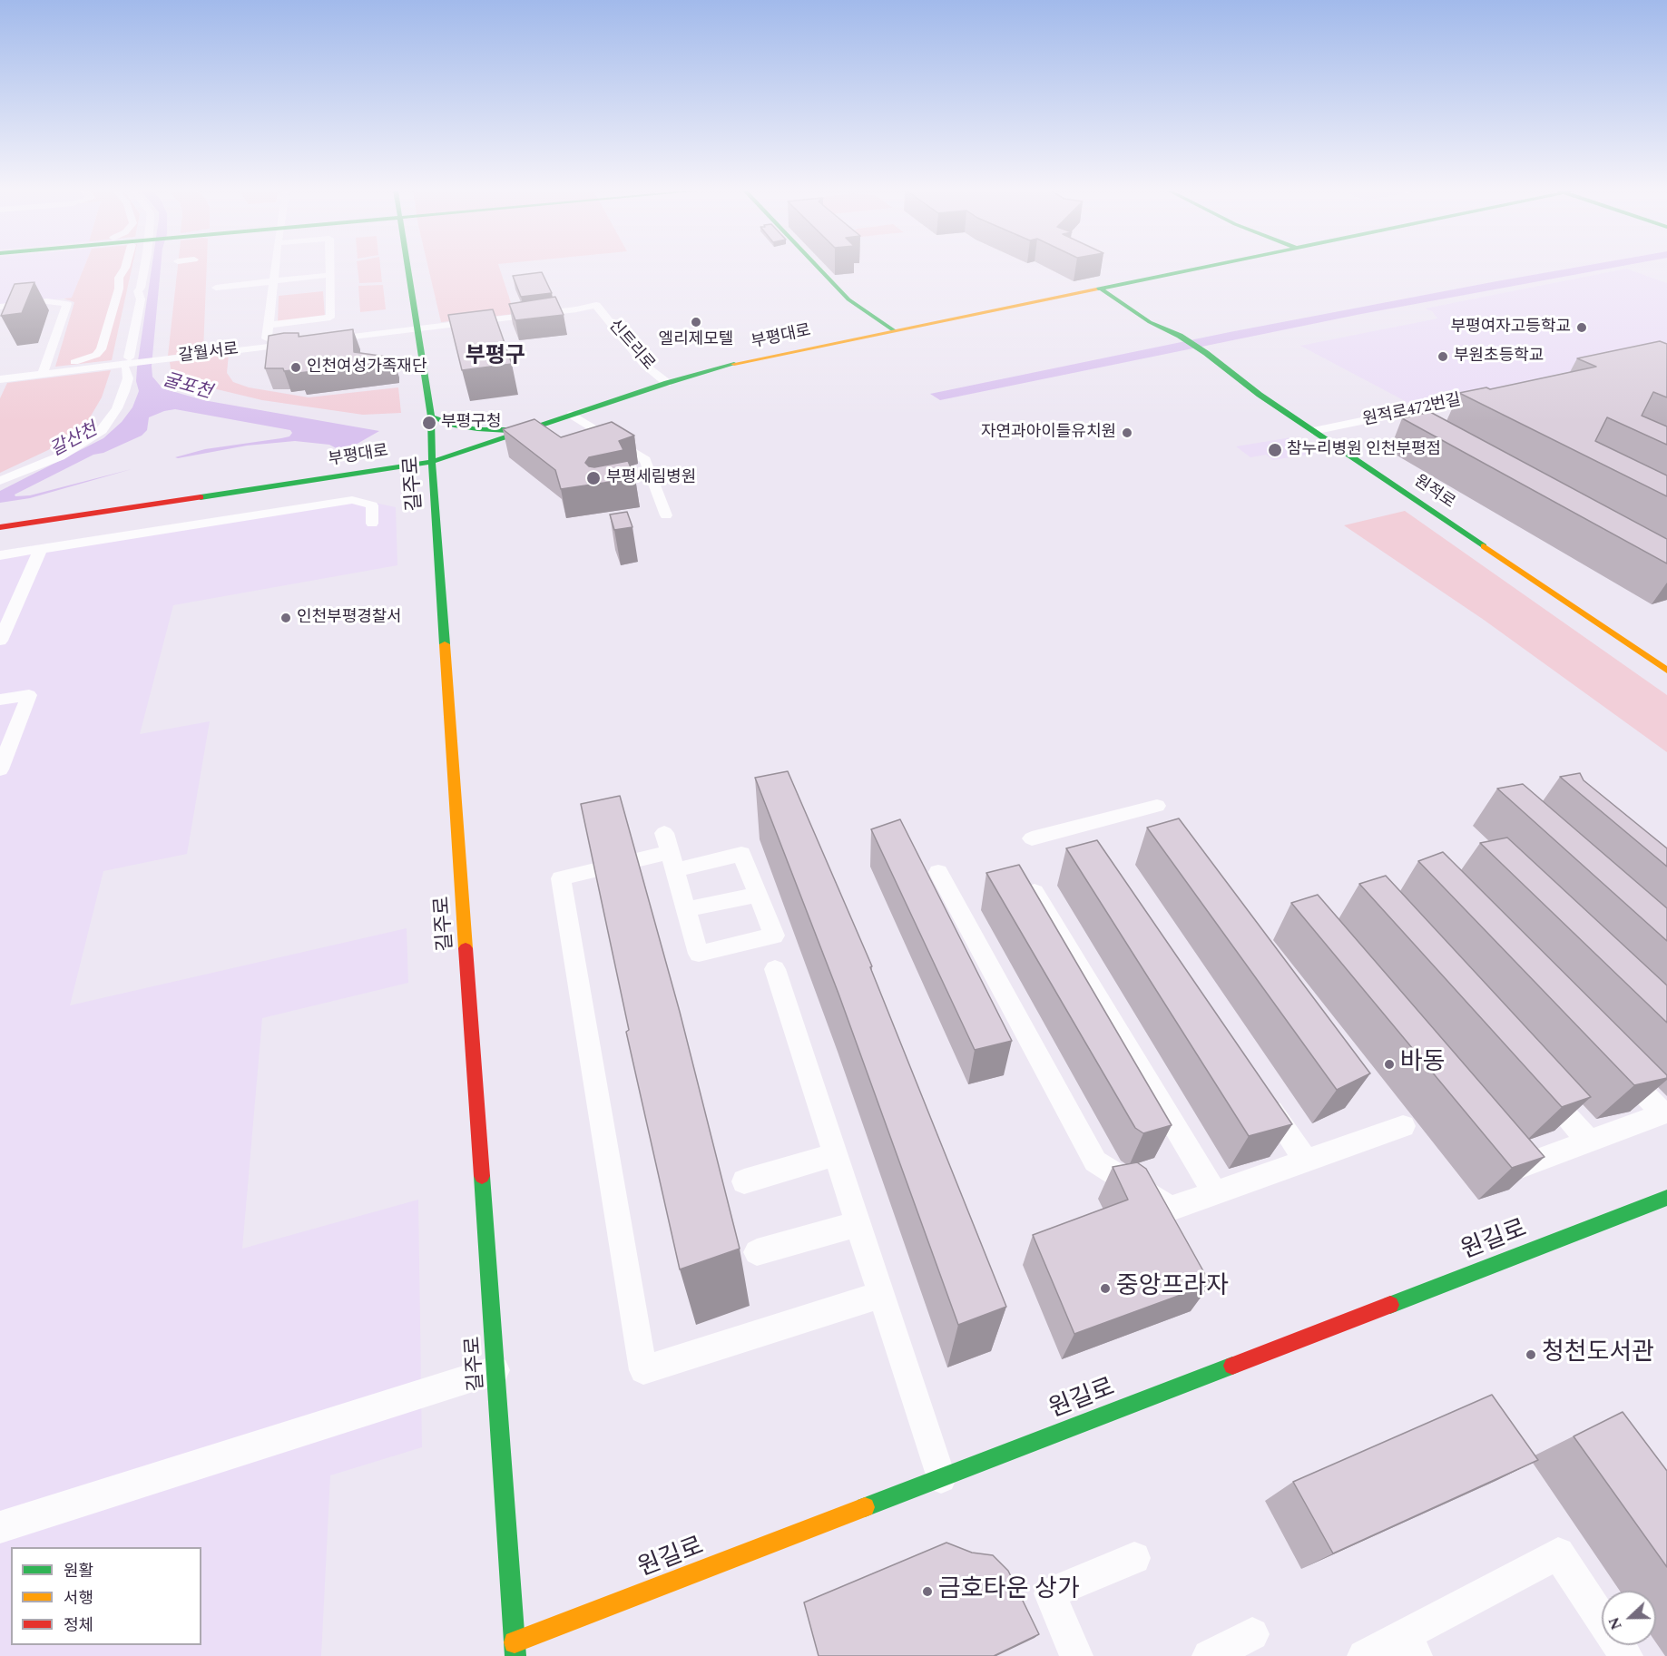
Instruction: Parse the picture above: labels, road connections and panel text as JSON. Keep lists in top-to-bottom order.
{
  "streets": {
    "main road": [
      "부평대로",
      "길주로",
      "원적로",
      "원길로"
    ],
    "street": ["신트리로", "갈월서로", "원적로472번길"]
  },
  "crossings": [
    ["부평대로", "신트리로"],
    ["부평대로", "길주로"],
    ["부평대로", "원적로"],
    ["신트리로", "갈월서로"],
    ["갈월서로", "길주로"],
    ["원적로472번길", "원적로"],
    ["길주로", "원길로"]
  ],
  "districts": ["부평구"],
  "water": ["굴포천", "갈산천"],
  "places": [
    "엘리제모텔",
    "부평여자고등학교",
    "부원초등학교",
    "인천여성가족재단",
    "부평구청",
    "자연과아이들유치원",
    "참누리병원 인천부평점",
    "부평세림병원",
    "인천부평경찰서",
    "바동",
    "중앙프라자",
    "청천도서관",
    "금호타운 상가"
  ],
  "legend": ["원활", "서행", "정체"],
  "north": "left"
}
